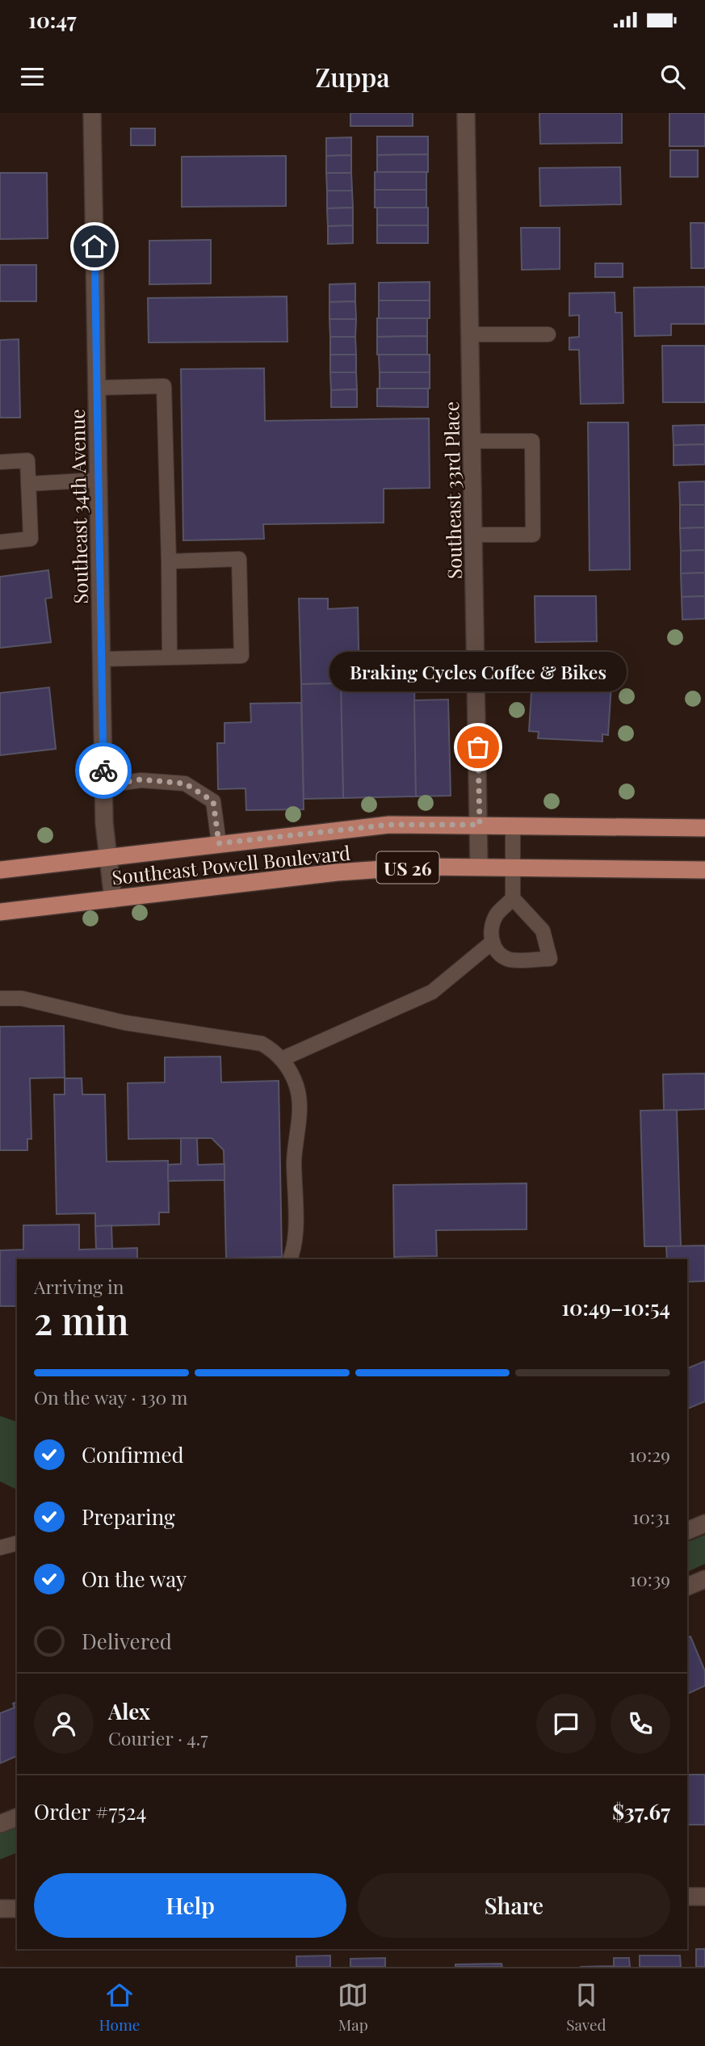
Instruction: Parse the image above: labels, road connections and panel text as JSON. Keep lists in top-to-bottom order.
{
  "streets": {
    "main road": ["Southeast Powell Boulevard", "US 26"],
    "street": ["Southeast 33rd Place", "Southeast 34th Avenue"]
  },
  "crossings": [
    ["Southeast 33rd Place", "Southeast Powell Boulevard"],
    ["Southeast 34th Avenue", "Southeast Powell Boulevard"]
  ],
  "places": ["Braking Cycles Coffee & Bikes"],
  "page": {
    "status": "10:47",
    "header": "Zuppa",
    "bubble": "Braking Cycles Coffee & Bikes",
    "heading": ["2 min", "Arriving in", "10:49–10:54"],
    "panel": [
      "Alex",
      "Courier · 4.7",
      "Order #7524",
      "$37.67"
    ],
    "bar": "On the way · 130 m",
    "list": [
      ["Confirmed", "10:29"],
      ["Preparing", "10:31"],
      ["On the way", "10:39"],
      "Delivered"
    ],
    "buttons": ["Help", "Share"],
    "tabs": ["Home", "Map", "Saved"]
  }
}
